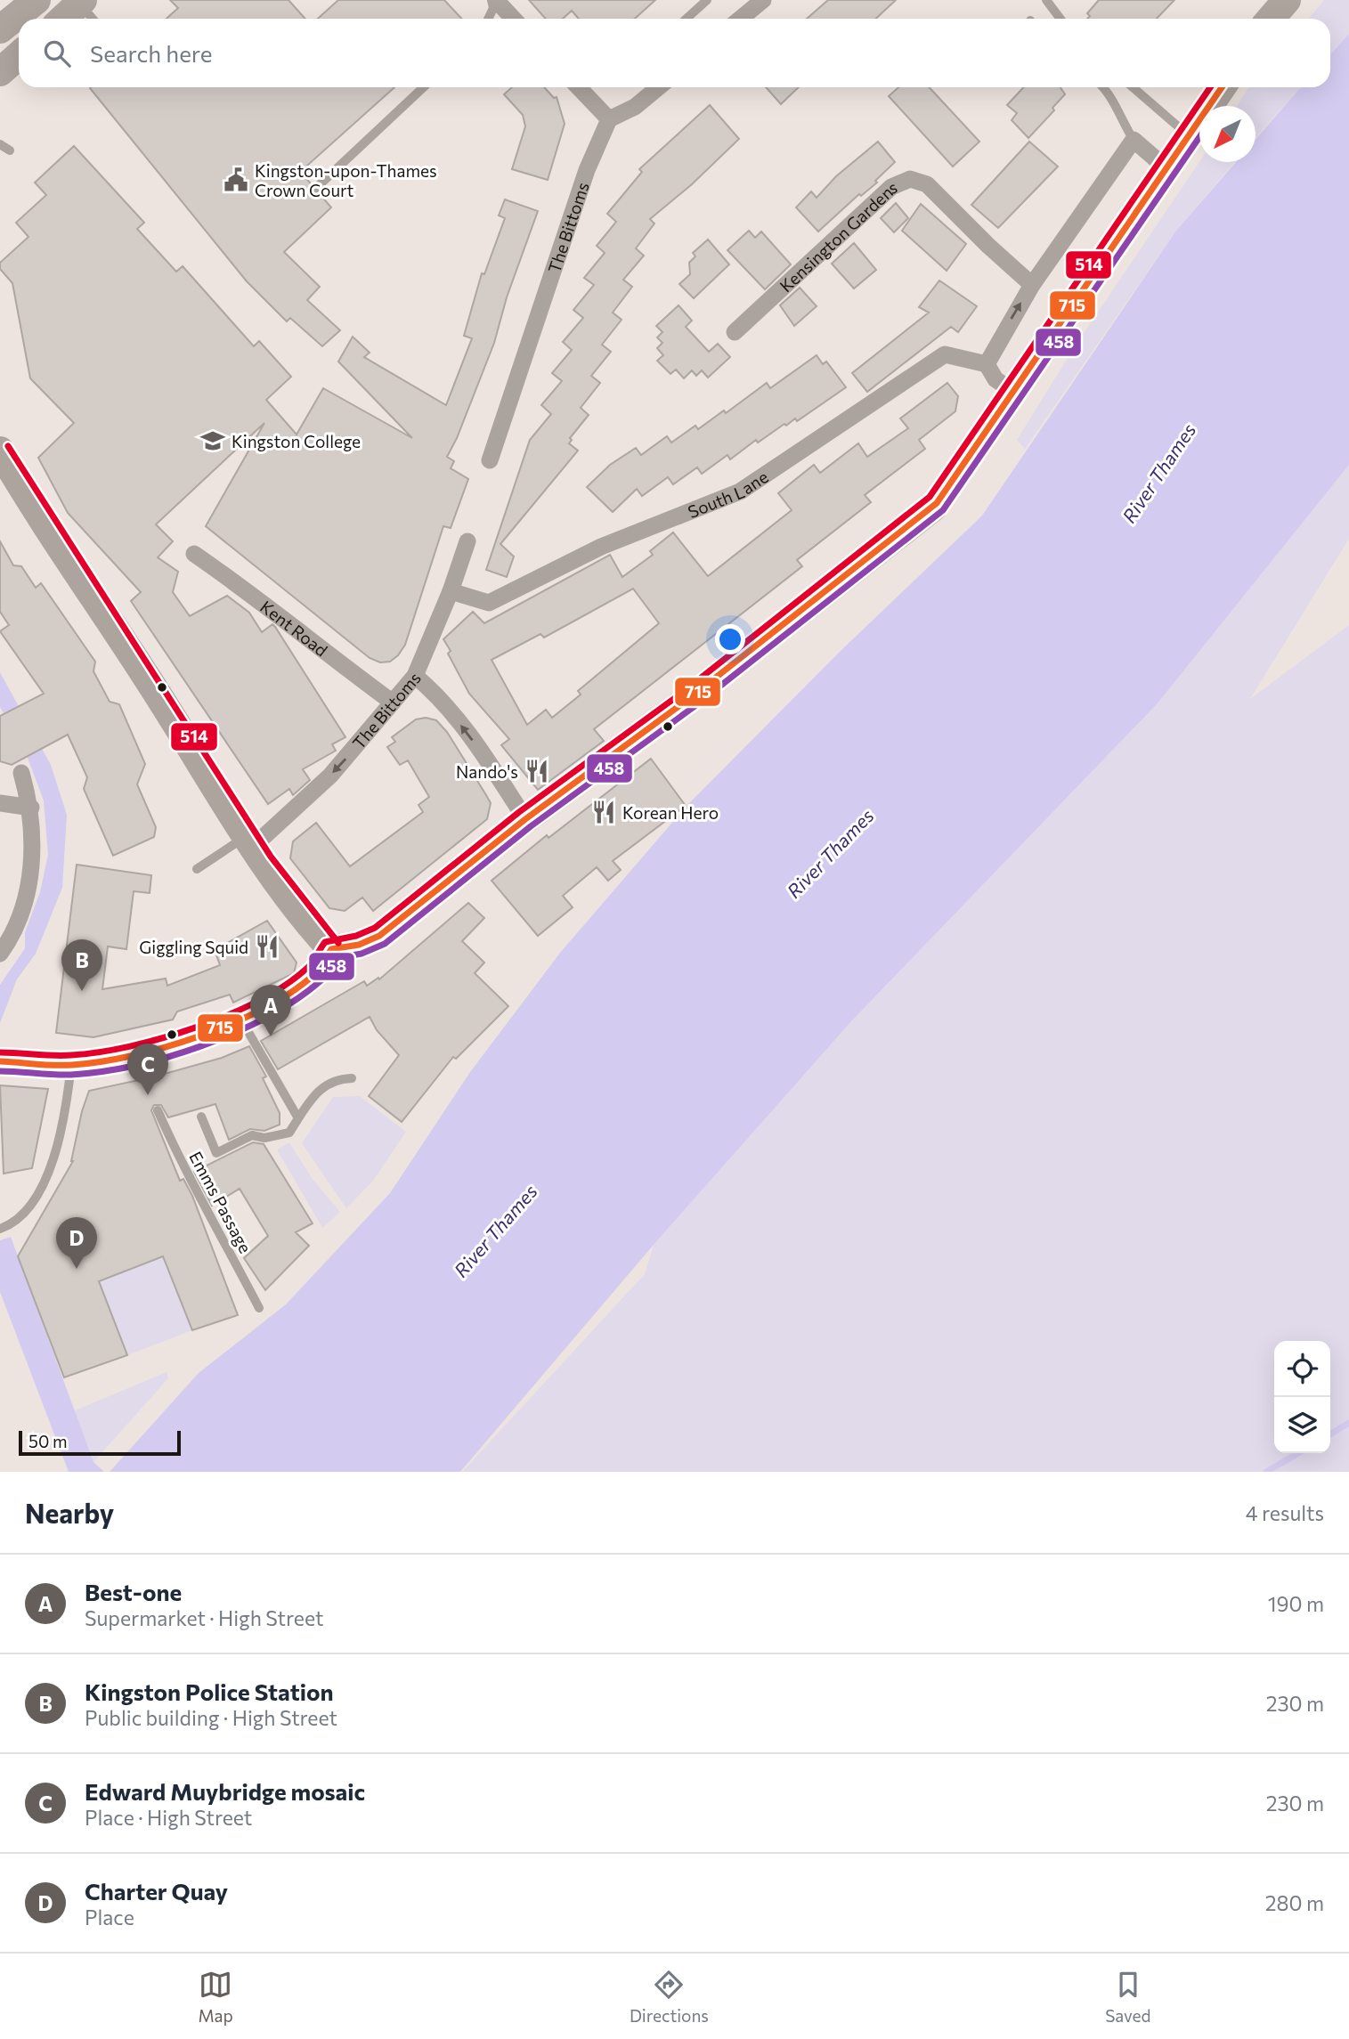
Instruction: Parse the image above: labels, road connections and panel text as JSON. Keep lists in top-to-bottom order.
{
  "streets": {
    "street": [
      "The Bittoms",
      "Kensington Gardens",
      "South Lane",
      "Kent Road"
    ],
    "lane": ["Emms Passage"]
  },
  "crossings": [
    ["The Bittoms", "South Lane"],
    ["The Bittoms", "Kent Road"]
  ],
  "water": ["River Thames"],
  "places": {
    "public building": ["Kingston-upon-Thames Crown Court"],
    "school or university": ["Kingston College"],
    "restaurant": ["Nando's", "Korean Hero", "Giggling Squid"]
  },
  "lines": ["transit line 715", "transit line 514", "transit line 458"],
  "scale_bar": "50 m",
  "north": "bottom left",
  "page": {
    "search": "Search here",
    "pins": [
      "B",
      "A",
      "C",
      "D"
    ],
    "scale": "50 m",
    "heading": ["Nearby", "4 results"],
    "list": [
      {
        "mark": "A",
        "name": "Best-one",
        "note": "Supermarket · High Street",
        "value": "190 m"
      },
      {
        "mark": "B",
        "name": "Kingston Police Station",
        "note": "Public building · High Street",
        "value": "230 m"
      },
      {
        "mark": "C",
        "name": "Edward Muybridge mosaic",
        "note": "Place · High Street",
        "value": "230 m"
      },
      {
        "mark": "D",
        "name": "Charter Quay",
        "note": "Place",
        "value": "280 m"
      }
    ],
    "nav": ["Map", "Directions", "Saved"]
  }
}
